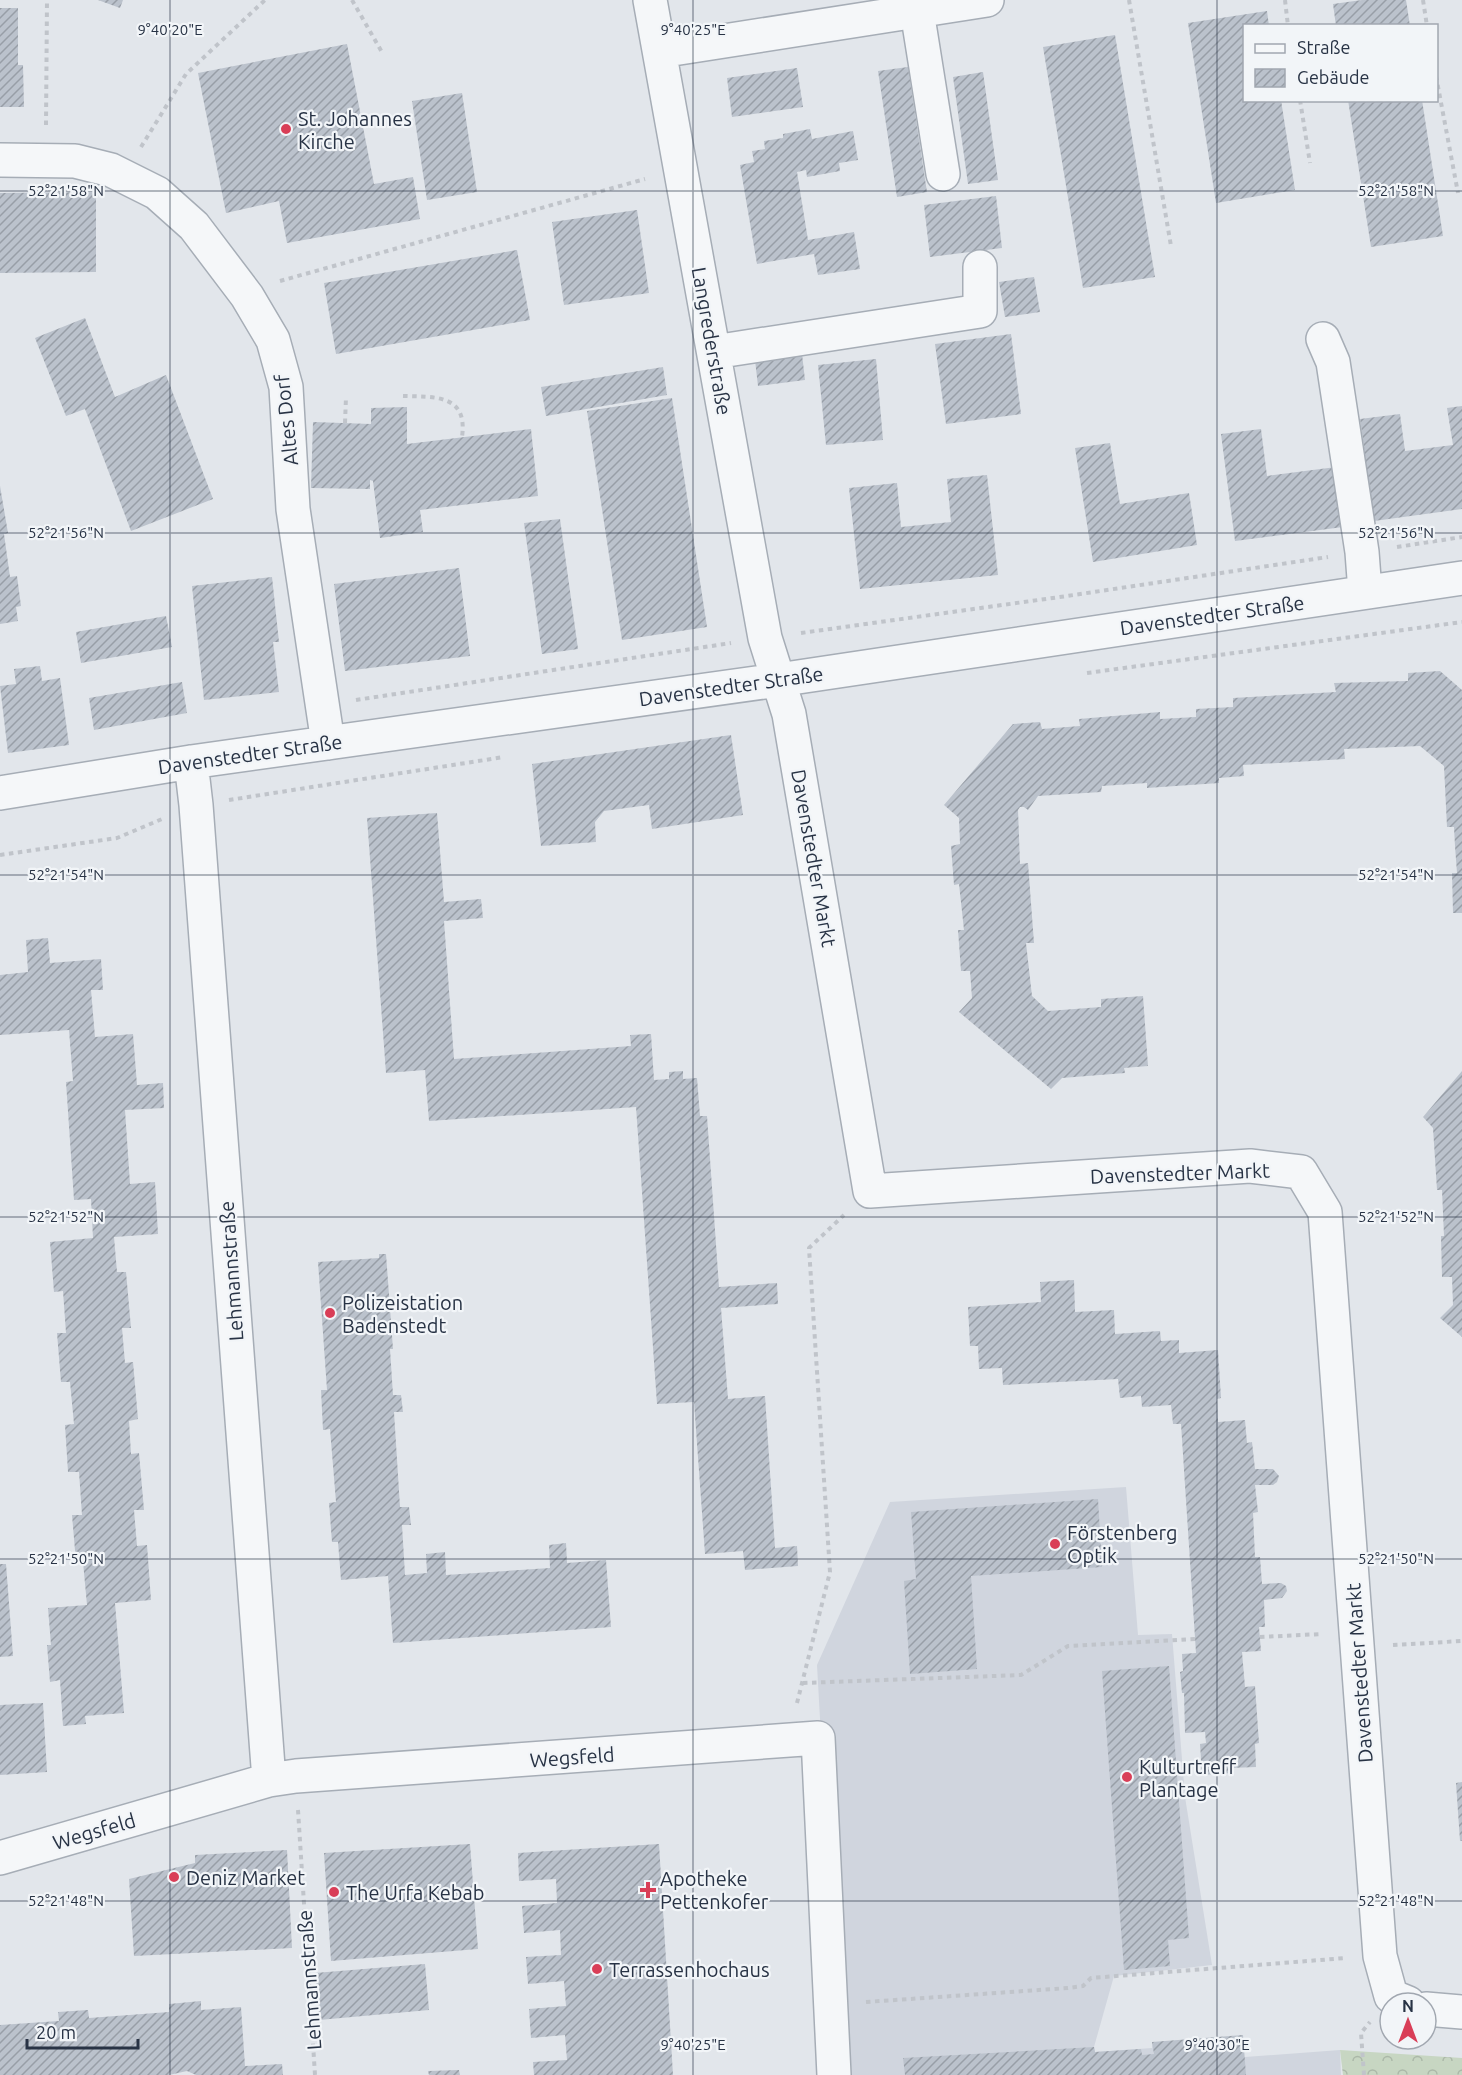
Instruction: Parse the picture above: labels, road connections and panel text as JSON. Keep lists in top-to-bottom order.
{
  "streets": {
    "street": [
      "Langrederstraße",
      "Altes Dorf",
      "Davenstedter Straße",
      "Davenstedter Markt",
      "Lehmannstraße",
      "Wegsfeld"
    ]
  },
  "crossings": [
    ["Langrederstraße", "Davenstedter Straße"],
    ["Langrederstraße", "Davenstedter Markt"],
    ["Altes Dorf", "Davenstedter Straße"],
    ["Davenstedter Straße", "Davenstedter Markt"],
    ["Davenstedter Straße", "Lehmannstraße"],
    ["Lehmannstraße", "Wegsfeld"]
  ],
  "places": {
    "other": [
      "St. Johannes Kirche",
      "Polizeistation Badenstedt",
      "Förstenberg Optik",
      "Kulturtreff Plantage",
      "Deniz Market",
      "The Urfa Kebab",
      "Terrassenhochaus"
    ],
    "health": ["Apotheke Pettenkofer"]
  },
  "legend": ["Straße", "Gebäude"],
  "scale_bar": "20 m",
  "north": "top",
  "coordinates": [
    "9°40'20\"E",
    "9°40'25\"E",
    "52°21'58\"N",
    "52°21'56\"N",
    "52°21'54\"N",
    "52°21'52\"N",
    "52°21'50\"N",
    "52°21'48\"N",
    "9°40'30\"E"
  ]
}
